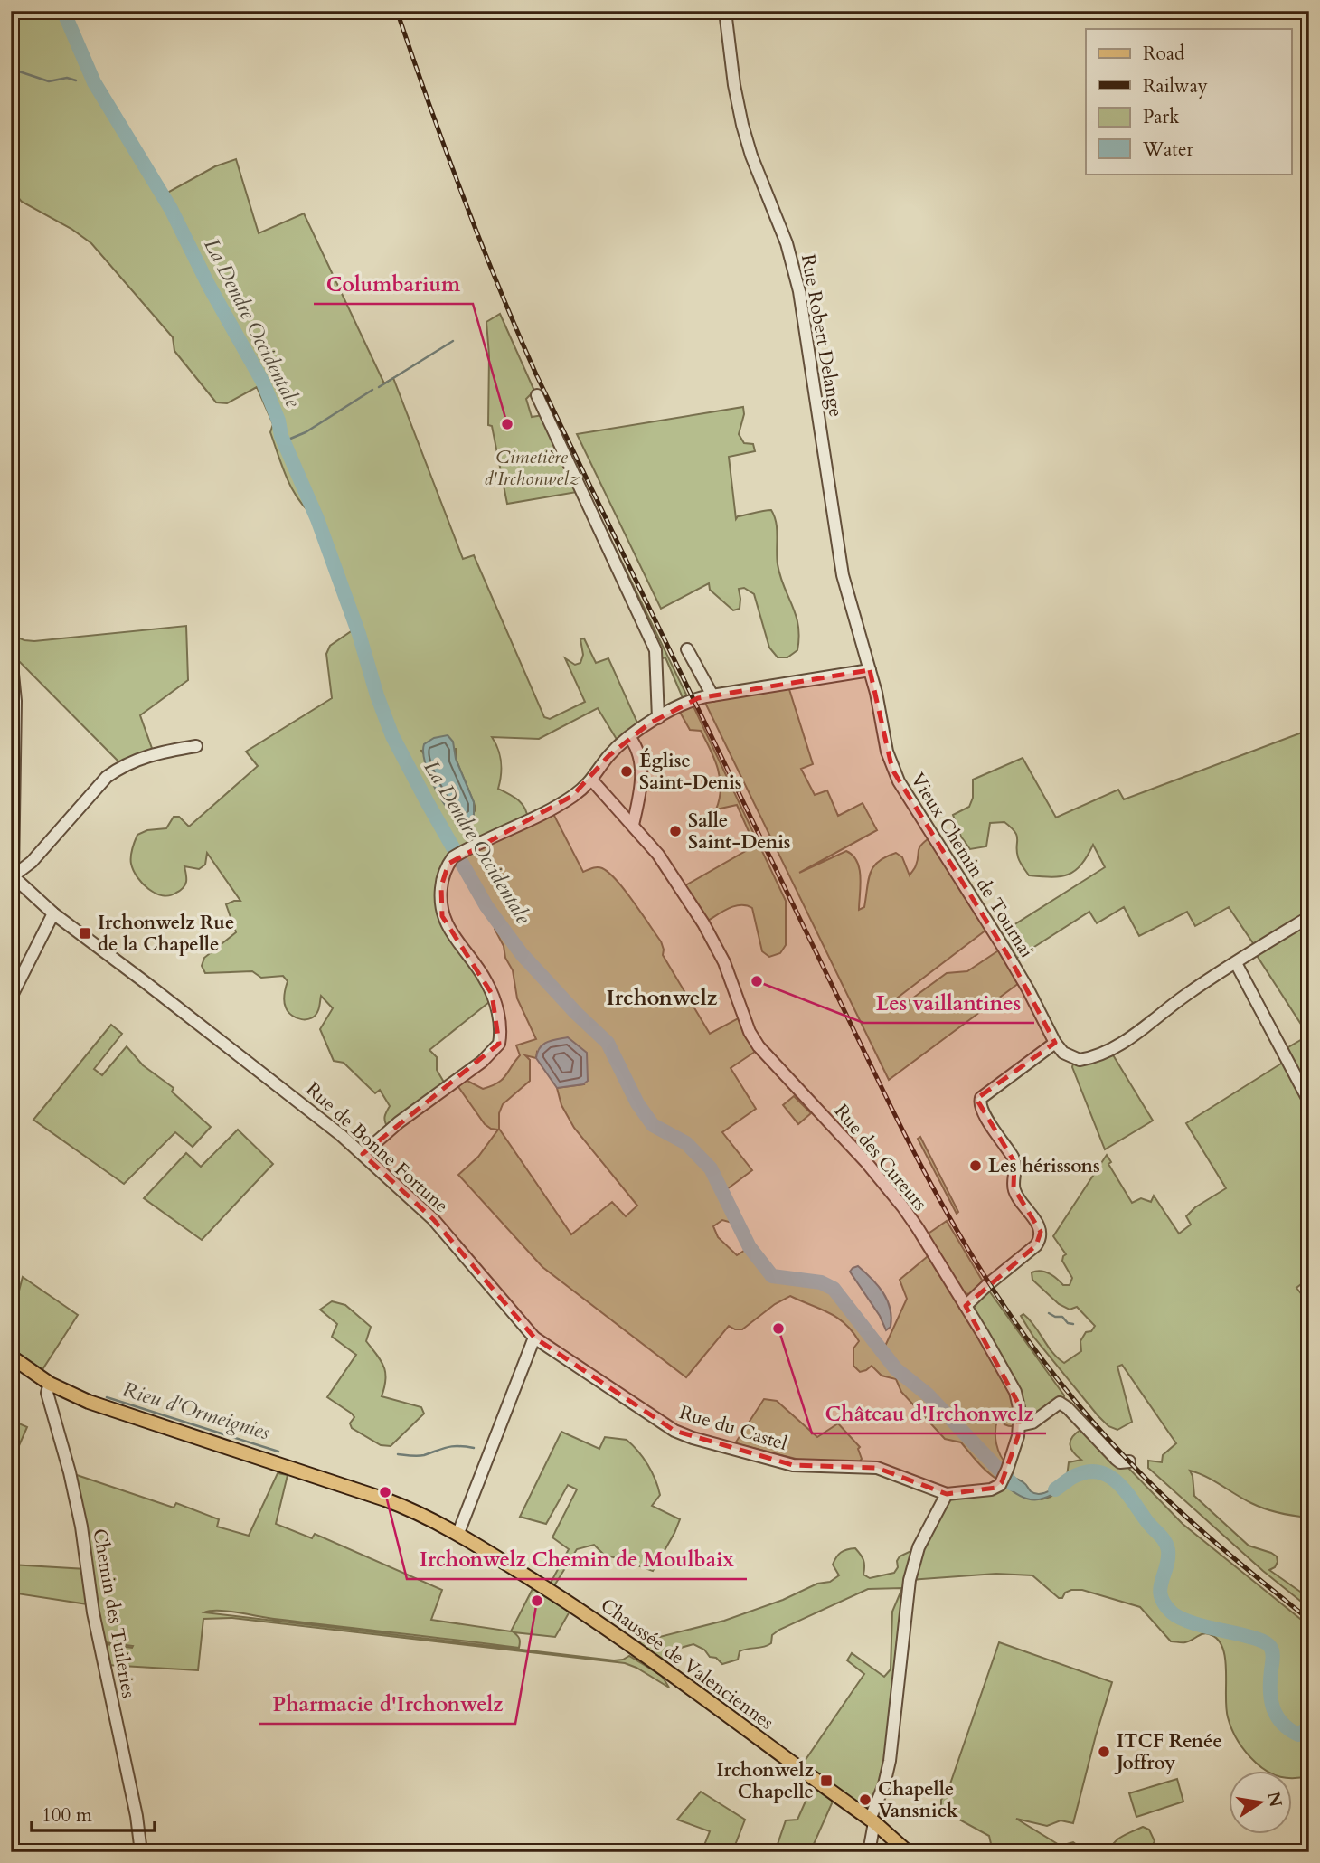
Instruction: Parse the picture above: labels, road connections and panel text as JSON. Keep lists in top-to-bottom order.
{
  "streets": {
    "main road": ["Chaussée de Valenciennes"],
    "street": [
      "Rue Robert Delange",
      "Vieux Chemin de Tournai",
      "Rue de Bonne Fortune",
      "Rue des Cureurs",
      "Rue du Castel",
      "Chemin des Tuileries"
    ]
  },
  "crossings": [
    ["Rue Robert Delange", "Vieux Chemin de Tournai"],
    ["Rue de Bonne Fortune", "Rue du Castel"],
    ["Rue des Cureurs", "Rue du Castel"],
    ["Chemin des Tuileries", "Chaussée de Valenciennes"]
  ],
  "districts": ["Irchonwelz"],
  "water": ["La Dendre Occidentale", "Rieu d'Ormeignies"],
  "parks": ["Cimetière d'Irchonwelz"],
  "places": {
    "other": [
      "Columbarium",
      "Église Saint-Denis",
      "Salle Saint-Denis",
      "Les vaillantines",
      "Les hérissons",
      "Château d'Irchonwelz",
      "Irchonwelz Chemin de Moulbaix",
      "Pharmacie d'Irchonwelz",
      "ITCF Renée Joffroy",
      "Chapelle Vansnick"
    ],
    "transit": ["Irchonwelz Rue de la Chapelle", "Irchonwelz Chapelle"]
  },
  "legend": [
    "Road",
    "Railway",
    "Park",
    "Water"
  ],
  "scale_bar": "100 m",
  "north": "right"
}
